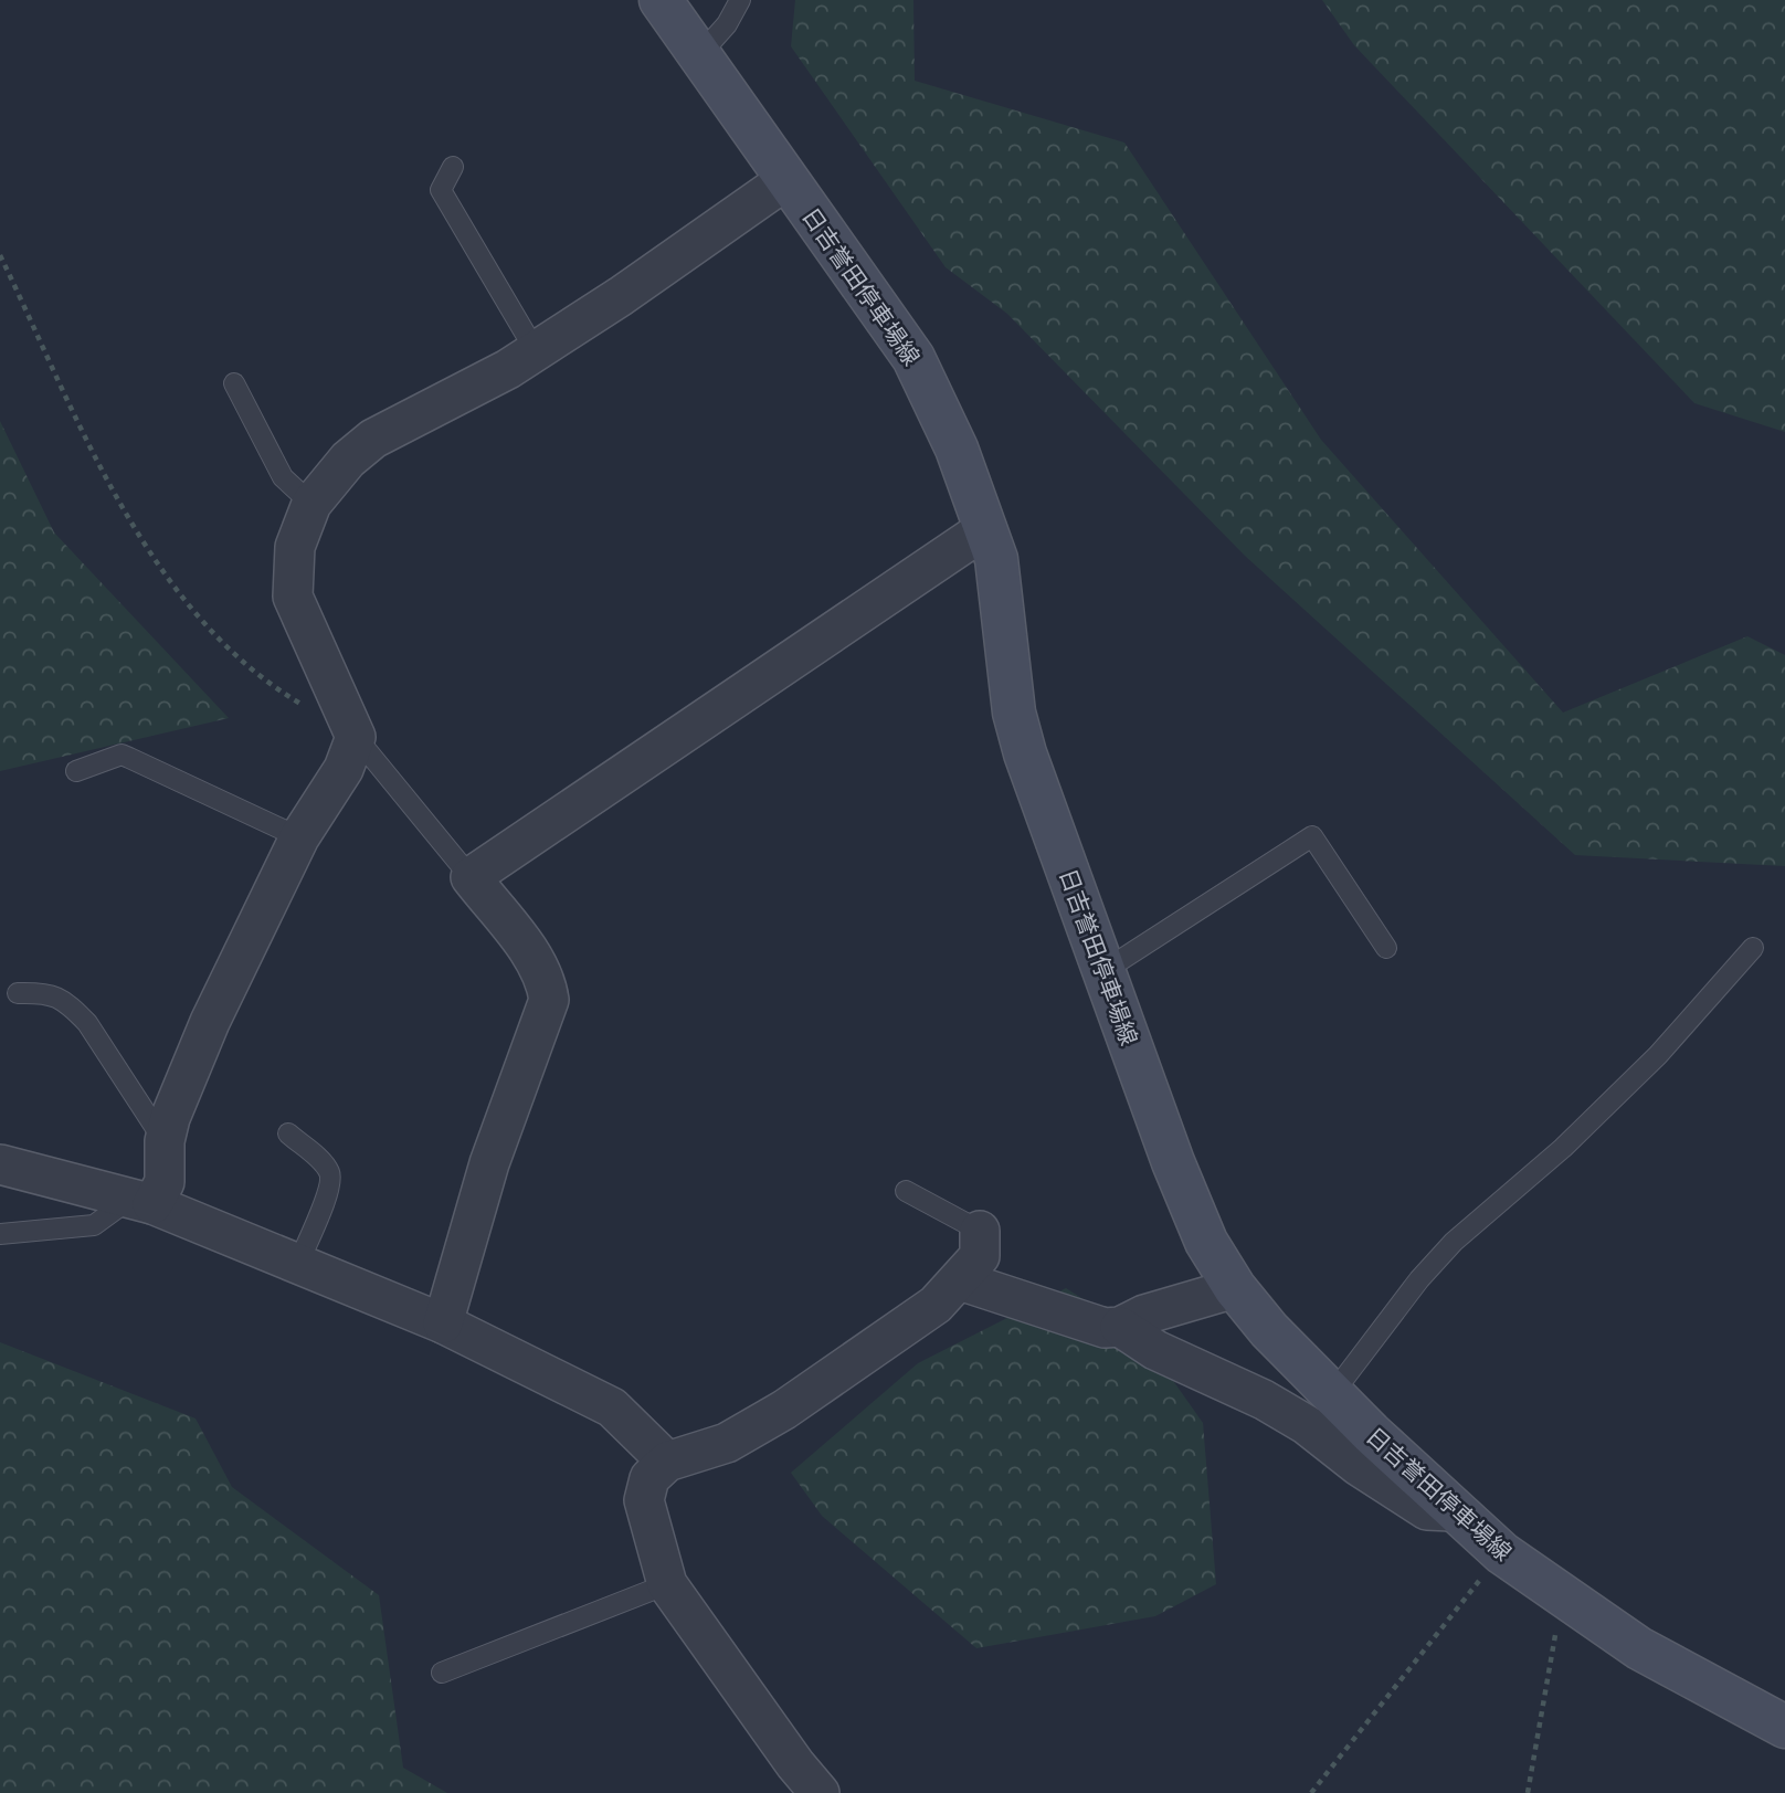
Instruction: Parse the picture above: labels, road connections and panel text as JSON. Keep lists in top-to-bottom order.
{
  "streets": {
    "main road": ["日吉誉田停車場線"]
  }
}
